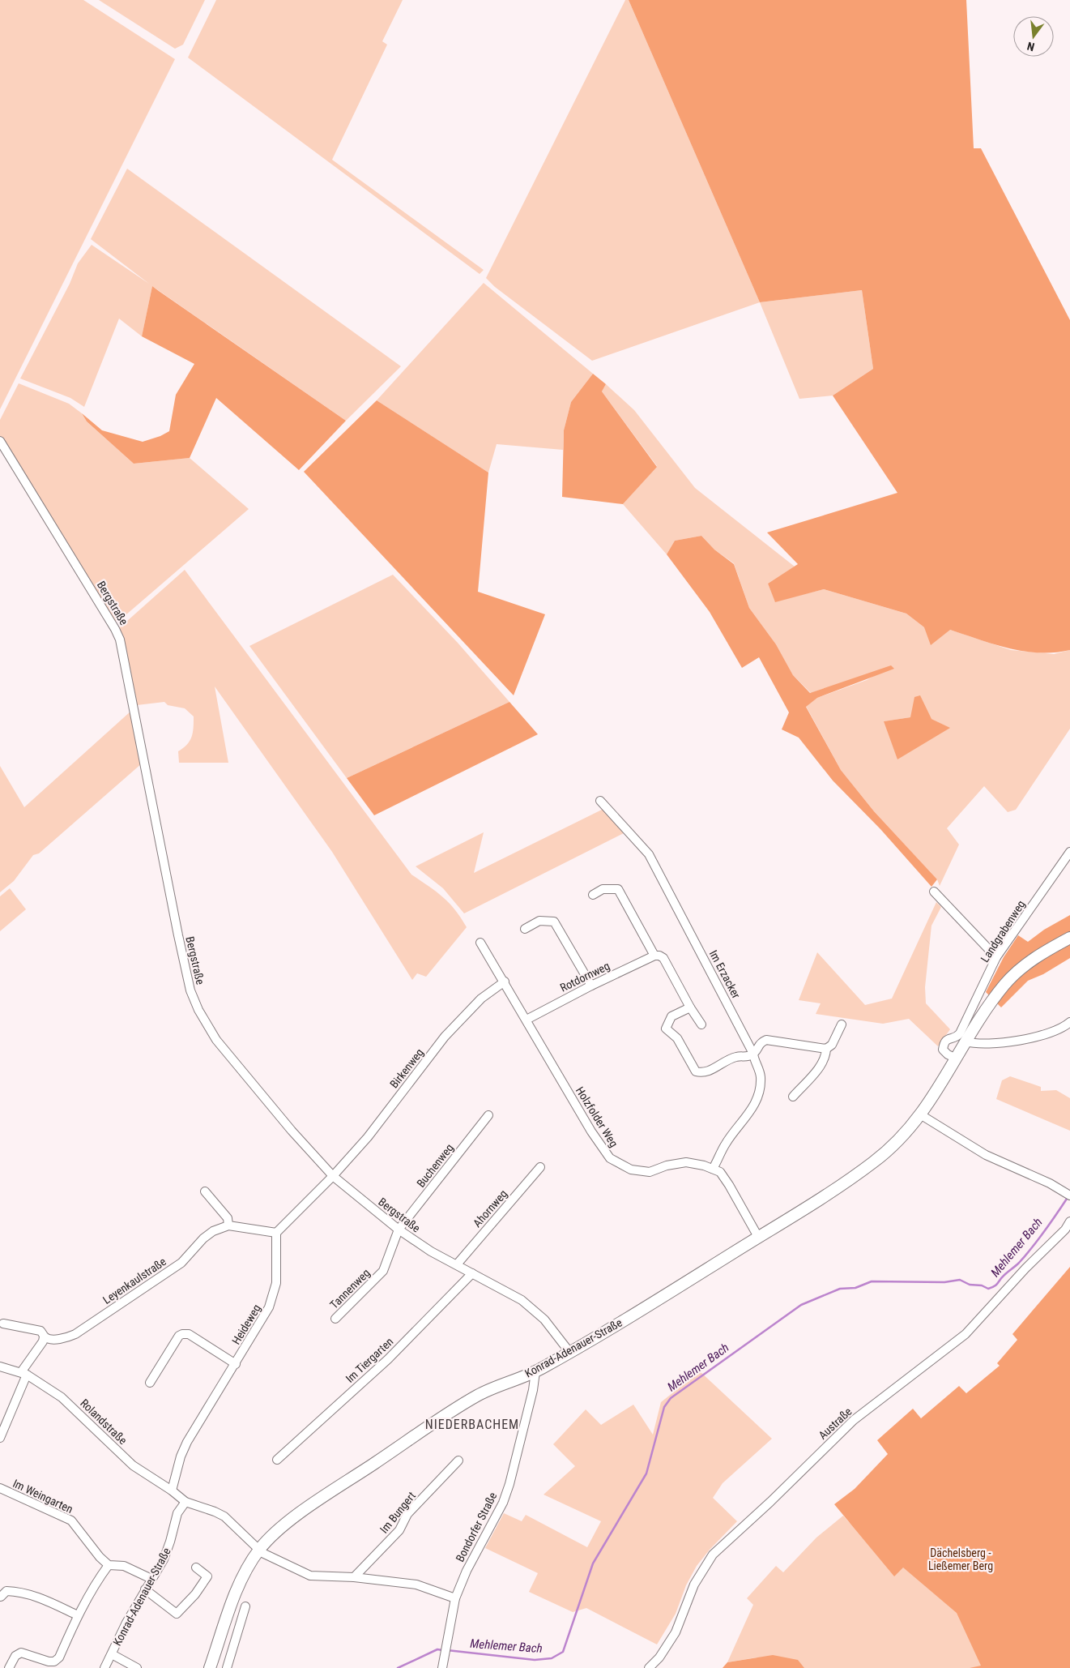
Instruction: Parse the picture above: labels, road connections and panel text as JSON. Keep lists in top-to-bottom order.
{
  "streets": {
    "main road": ["Konrad-Adenauer-Straße"],
    "street": [
      "Bergstraße",
      "Landgrabenweg",
      "Im Erzacker",
      "Rotdornweg",
      "Birkenweg",
      "Holzfolder Weg",
      "Buchenweg",
      "Ahornweg",
      "Leyenkaulstraße",
      "Tannenweg",
      "Heideweg",
      "Im Tiergarten",
      "Rolandstraße",
      "Austraße",
      "Im Weingarten",
      "Im Bungert",
      "Bondorfer Straße"
    ]
  },
  "crossings": [
    ["Bergstraße", "Birkenweg"],
    ["Bergstraße", "Buchenweg"],
    ["Bergstraße", "Ahornweg"],
    ["Bergstraße", "Tannenweg"],
    ["Bergstraße", "Konrad-Adenauer-Straße"],
    ["Bergstraße", "Im Tiergarten"],
    ["Landgrabenweg", "Konrad-Adenauer-Straße"],
    ["Im Erzacker", "Holzfolder Weg"],
    ["Rotdornweg", "Holzfolder Weg"],
    ["Birkenweg", "Holzfolder Weg"],
    ["Holzfolder Weg", "Konrad-Adenauer-Straße"],
    ["Buchenweg", "Tannenweg"],
    ["Leyenkaulstraße", "Heideweg"],
    ["Heideweg", "Rolandstraße"],
    ["Konrad-Adenauer-Straße", "Rolandstraße"],
    ["Konrad-Adenauer-Straße", "Bondorfer Straße"]
  ],
  "districts": ["NIEDERBACHEM"],
  "water": ["Mehlemer Bach"],
  "parks": ["Dächelsberg - Ließemer Berg"],
  "north": "bottom"
}
